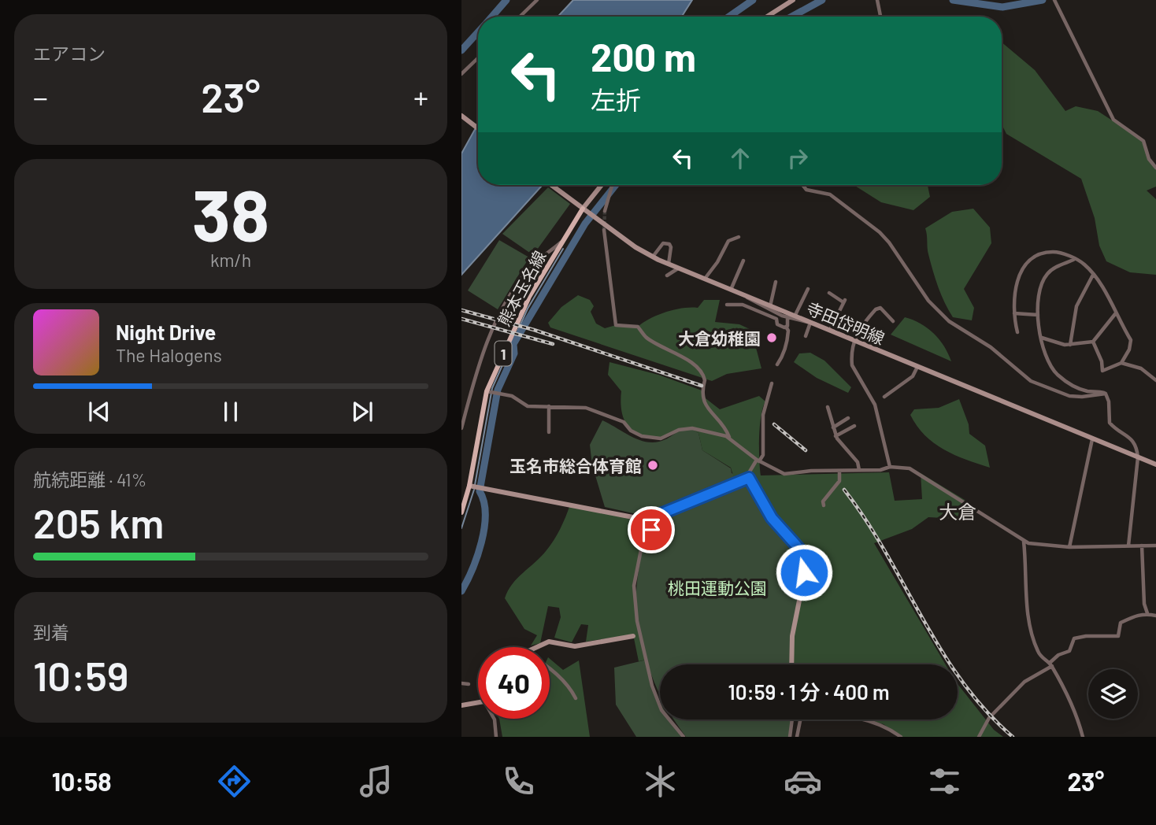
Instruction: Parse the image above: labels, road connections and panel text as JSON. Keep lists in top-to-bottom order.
{
  "streets": {
    "main road": ["熊本玉名線", "寺田岱明線", "1"]
  },
  "crossings": [
    ["熊本玉名線", "寺田岱明線"]
  ],
  "districts": ["大倉"],
  "parks": ["桃田運動公園"],
  "places": ["大倉幼稚園", "玉名市総合体育館"],
  "page": {
    "tile": [
      "エアコン",
      ["38", "km/h"],
      ["航続距離 · 41%", "205 km"],
      ["到着", "10:59"]
    ],
    "turn": ["200 m", "左折"],
    "heat": ["−", "23°", "+"],
    "song": ["Night Drive", "The Halogens"],
    "limit": "40",
    "trip": "10:59 · 1 分 · 400 m",
    "tabs": ["10:58", "23°"]
  }
}
